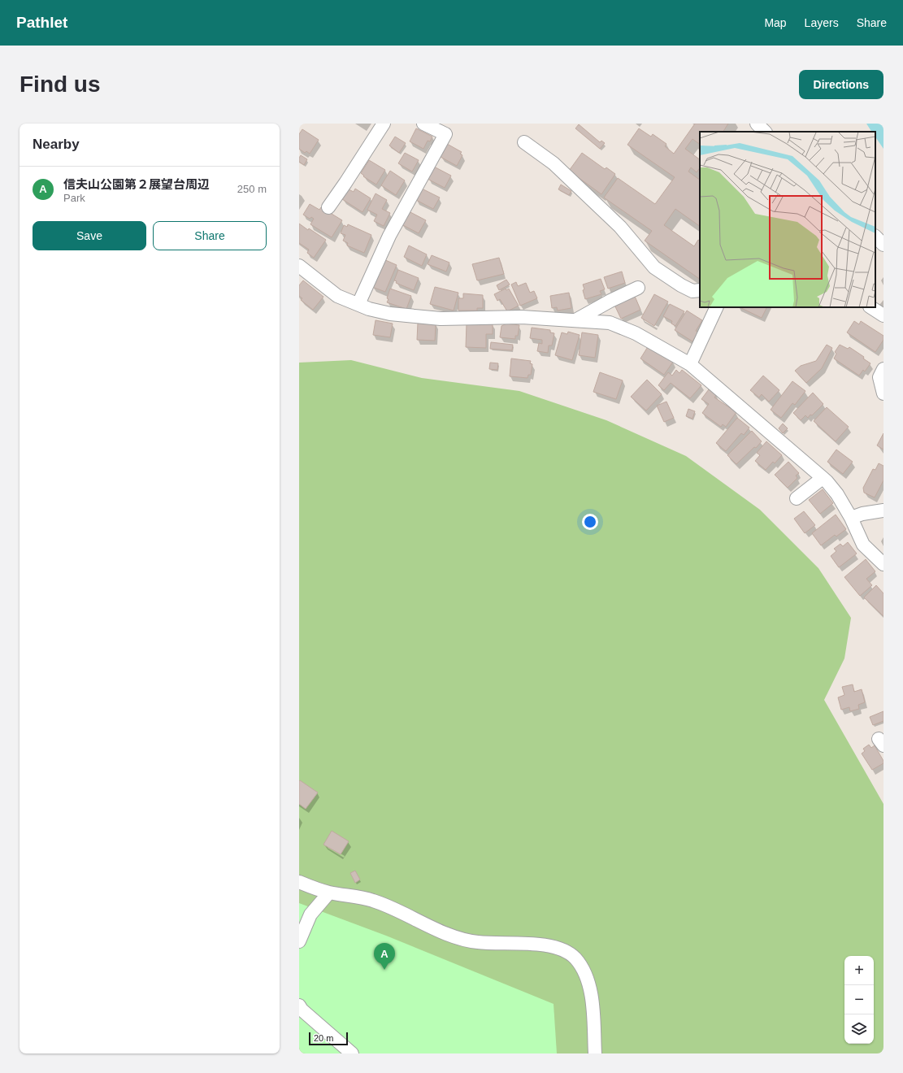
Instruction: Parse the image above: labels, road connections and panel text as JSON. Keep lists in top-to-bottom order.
{
  "scale_bar": "20 m",
  "page": {
    "header": "Pathlet",
    "nav": ["Map", "Layers", "Share"],
    "buttons": [
      "Directions",
      ["Save", "Share"]
    ],
    "title": "Find us",
    "heading": "Nearby",
    "list": [
      {
        "mark": "A",
        "name": "信夫山公園第２展望台周辺",
        "note": "Park",
        "value": "250 m"
      }
    ],
    "pins": "A",
    "map_buttons": ["+", "−"],
    "scale": "20 m"
  }
}
